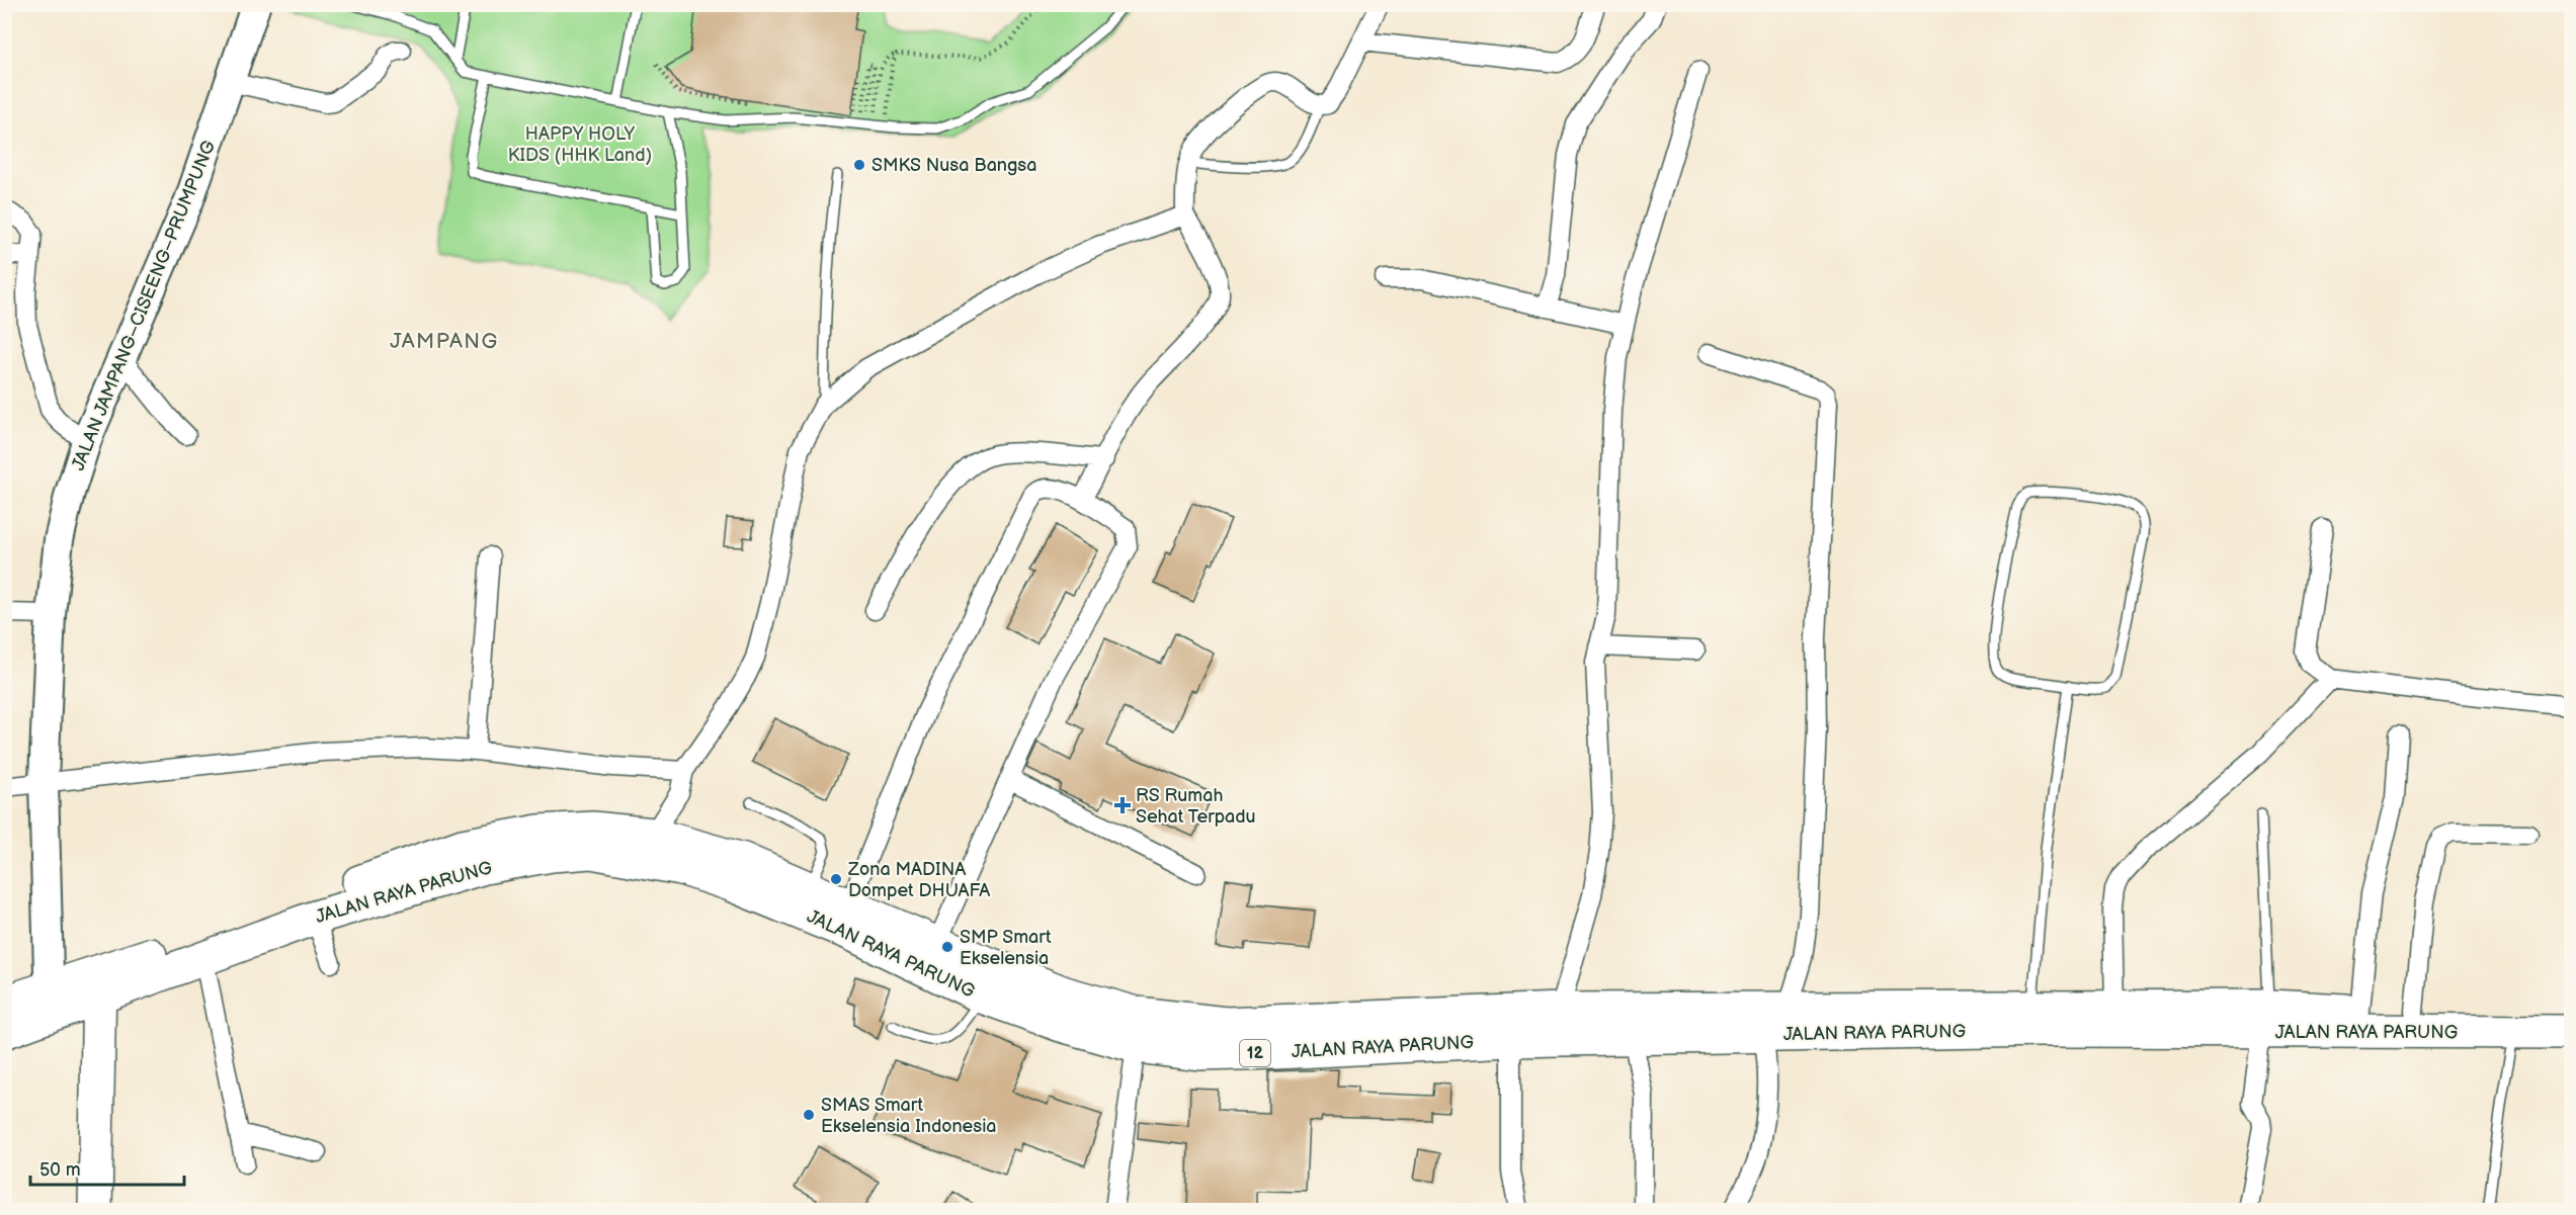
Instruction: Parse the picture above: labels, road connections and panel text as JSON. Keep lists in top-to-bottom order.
{
  "streets": {
    "highway": ["JALAN RAYA PARUNG", "12"],
    "main road": ["JALAN JAMPANG–CISEENG–PRUMPUNG"]
  },
  "crossings": [
    ["JALAN JAMPANG–CISEENG–PRUMPUNG", "JALAN RAYA PARUNG"]
  ],
  "districts": ["JAMPANG"],
  "parks": ["HAPPY HOLY KIDS (HHK Land)"],
  "places": {
    "other": [
      "SMKS Nusa Bangsa",
      "Zona MADINA Dompet DHUAFA",
      "SMP Smart Ekselensia",
      "SMAS Smart Ekselensia Indonesia"
    ],
    "health": ["RS Rumah Sehat Terpadu"]
  },
  "scale_bar": "50 m"
}
